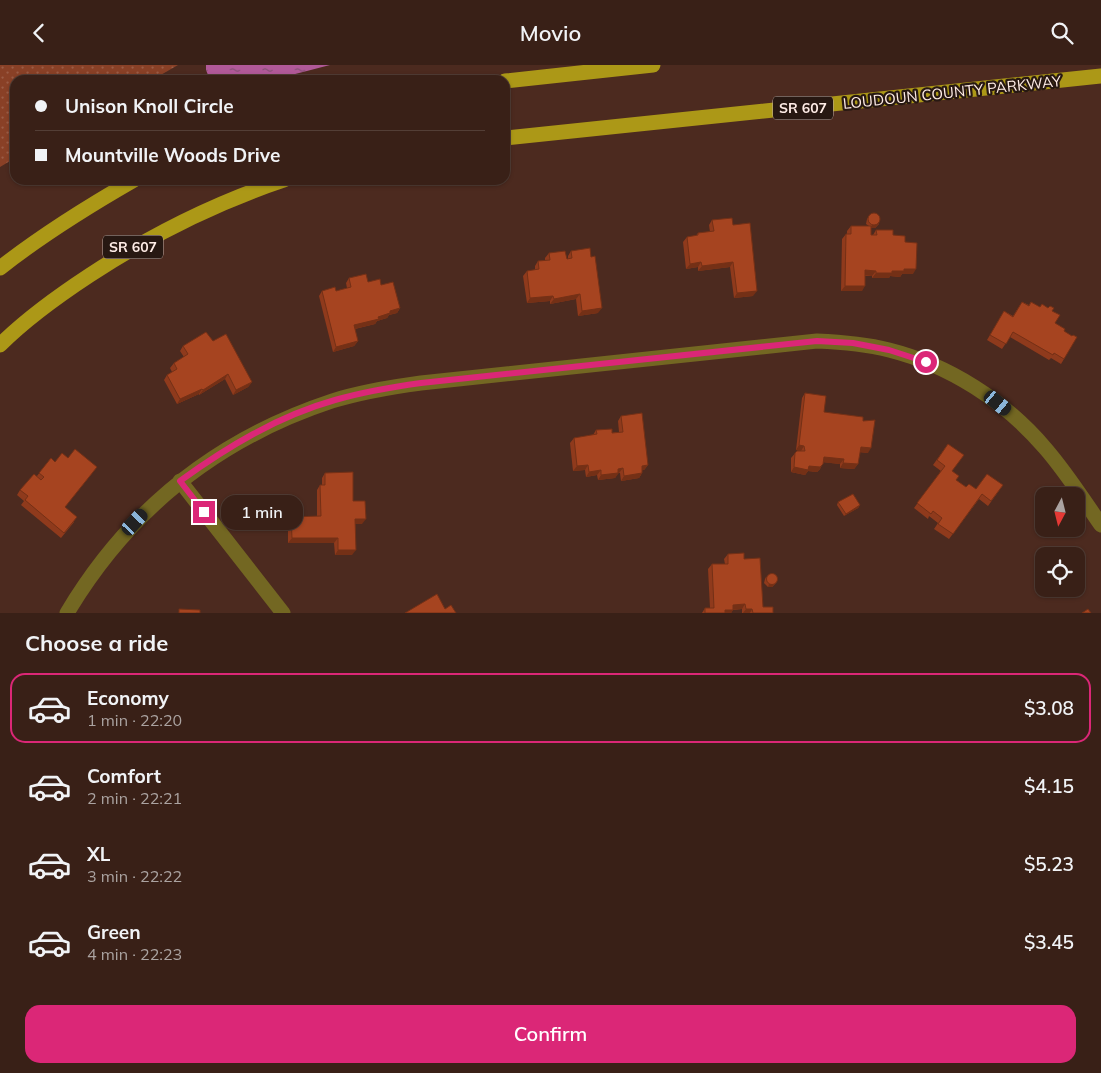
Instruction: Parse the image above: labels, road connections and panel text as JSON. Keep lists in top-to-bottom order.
{
  "streets": {
    "main road": ["LOUDOUN COUNTY PARKWAY", "SR 607"]
  },
  "north": "bottom",
  "page": {
    "header": "Movio",
    "banner": ["Unison Knoll Circle", "Mountville Woods Drive"],
    "bubble": "1 min",
    "heading": "Choose a ride",
    "list": [
      {
        "name": "Economy",
        "note": "1 min · 22:20",
        "value": "$3.08"
      },
      {
        "name": "Comfort",
        "note": "2 min · 22:21",
        "value": "$4.15"
      },
      {
        "name": "XL",
        "note": "3 min · 22:22",
        "value": "$5.23"
      },
      {
        "name": "Green",
        "note": "4 min · 22:23",
        "value": "$3.45"
      }
    ],
    "buttons": "Confirm"
  }
}
